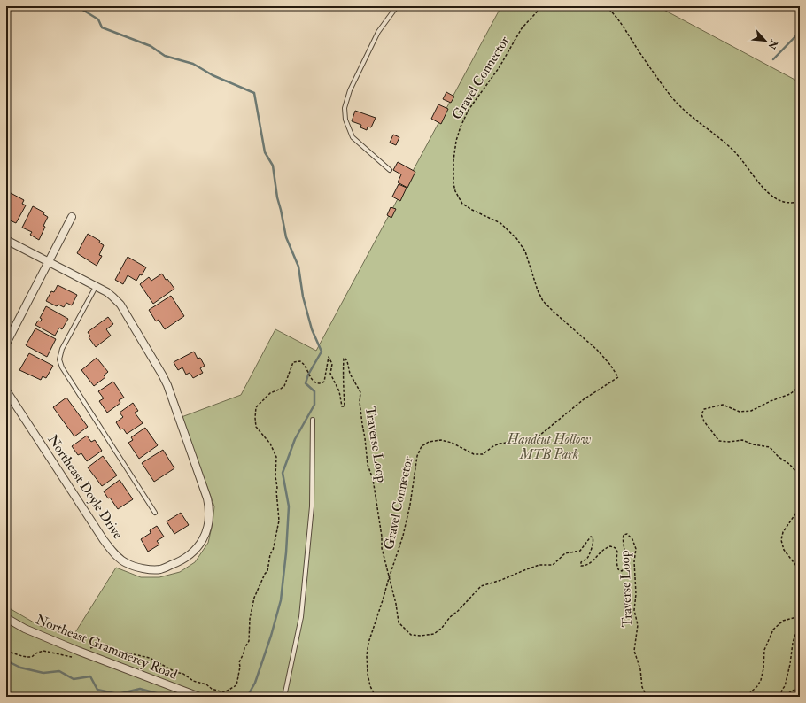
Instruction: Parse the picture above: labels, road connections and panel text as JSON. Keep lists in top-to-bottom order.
{
  "streets": {
    "street": ["Northeast Doyle Drive", "Northeast Grammercy Road"],
    "path": ["Gravel Connector", "Traverse Loop"]
  },
  "crossings": [
    ["Gravel Connector", "Traverse Loop"],
    ["Traverse Loop", "Northeast Grammercy Road"]
  ],
  "parks": ["Handcut Hollow MTB Park"],
  "north": "bottom right"
}
